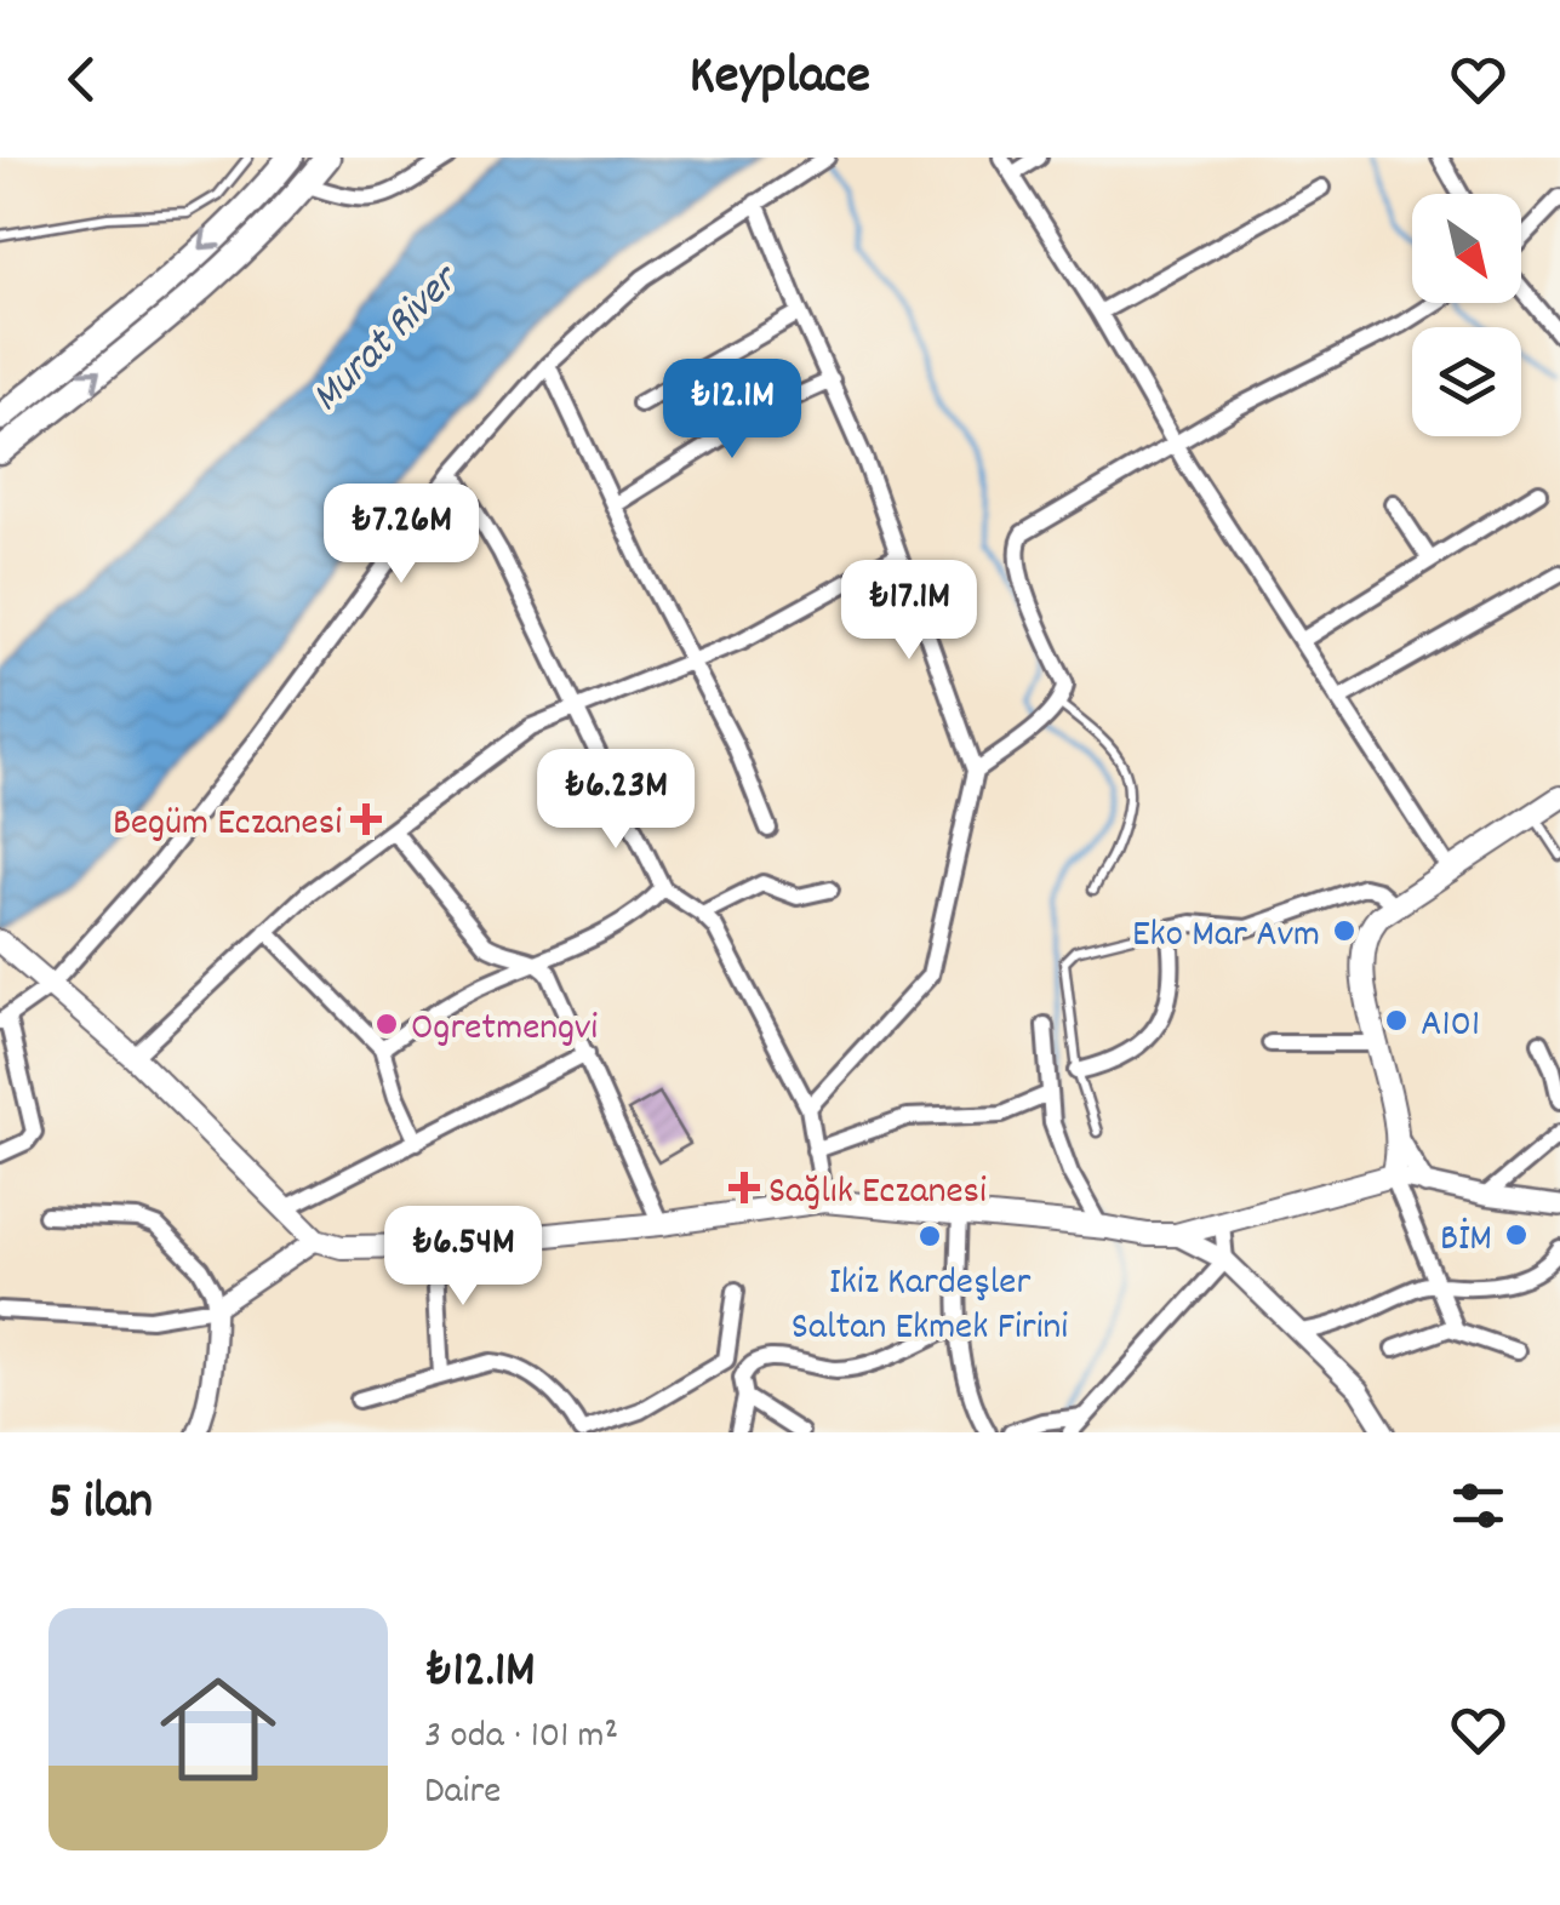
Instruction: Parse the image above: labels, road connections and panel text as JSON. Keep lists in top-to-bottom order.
{
  "water": ["Murat River"],
  "places": {
    "health": ["Begüm Eczanesi", "Sağlık Eczanesi"],
    "other": [
      "Eko Mar Avm",
      "A101",
      "Ogretmengvi",
      "BİM",
      "Ikiz Kardeşler Saltan Ekmek Firini"
    ]
  },
  "north": "bottom right",
  "page": {
    "header": "Keyplace",
    "price": [
      "₺12.1M",
      "₺7.26M",
      "₺17.1M",
      "₺6.23M",
      "₺6.54M"
    ],
    "heading": "5 ilan",
    "list": [
      {
        "name": "₺12.1M",
        "note": "3 oda · 101 m² · Daire"
      }
    ]
  }
}
